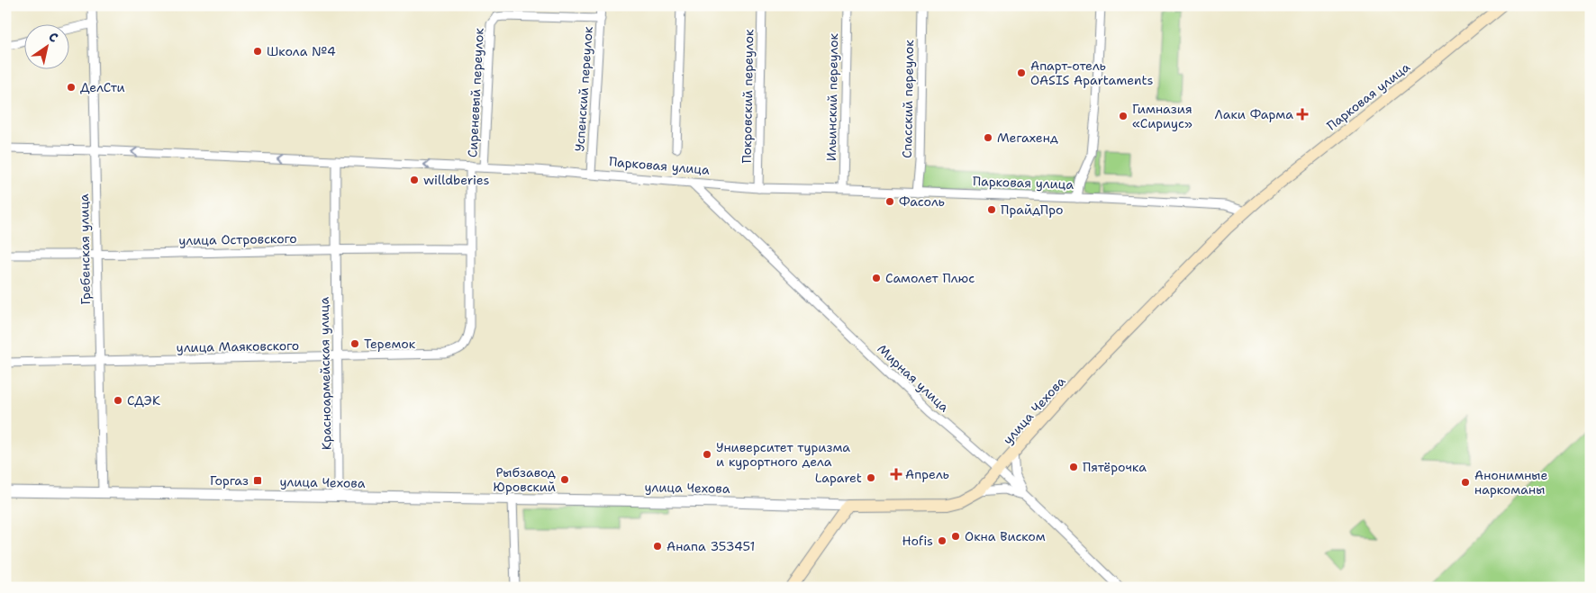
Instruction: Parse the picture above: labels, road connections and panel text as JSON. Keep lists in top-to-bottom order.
{
  "streets": {
    "main road": ["Парковая улица", "улица Чехова"],
    "street": [
      "Успенский переулок",
      "Сиреневый переулок",
      "Покровский переулок",
      "Ильинский переулок",
      "Спасский переулок",
      "улица Островского",
      "Гребенская улица",
      "улица Маяковского",
      "Красноармейская улица",
      "Мирная улица"
    ]
  },
  "crossings": [
    ["Успенский переулок", "Сиреневый переулок"],
    ["Успенский переулок", "Парковая улица"],
    ["Сиреневый переулок", "Парковая улица"],
    ["Сиреневый переулок", "улица Островского"],
    ["Сиреневый переулок", "улица Маяковского"],
    ["Покровский переулок", "Парковая улица"],
    ["Парковая улица", "Ильинский переулок"],
    ["Парковая улица", "Спасский переулок"],
    ["Парковая улица", "Гребенская улица"],
    ["Парковая улица", "Красноармейская улица"],
    ["Парковая улица", "Мирная улица"],
    ["Парковая улица", "улица Чехова"],
    ["улица Островского", "Гребенская улица"],
    ["улица Островского", "Красноармейская улица"],
    ["Гребенская улица", "улица Маяковского"],
    ["Гребенская улица", "улица Чехова"],
    ["улица Маяковского", "Красноармейская улица"],
    ["Красноармейская улица", "улица Чехова"],
    ["Мирная улица", "улица Чехова"]
  ],
  "places": {
    "other": [
      "Школа №4",
      "Апарт-отель OASIS Apartaments",
      "ДелСти",
      "Гимназия «Сириус»",
      "Мегахенд",
      "willdberies",
      "Фасоль",
      "ПрайдПро",
      "Самолет Плюс",
      "Теремок",
      "СДЭК",
      "Университет туризма и курортного дела",
      "Пятёрочка",
      "Laparet",
      "Рыбзавод Юровский",
      "Анонимные наркоманы",
      "Окна Виском",
      "Hofis",
      "Анапа 353451"
    ],
    "health": ["Лаки Фарма", "Апрель"],
    "transit": ["Горгаз"]
  },
  "north": "top right"
}
